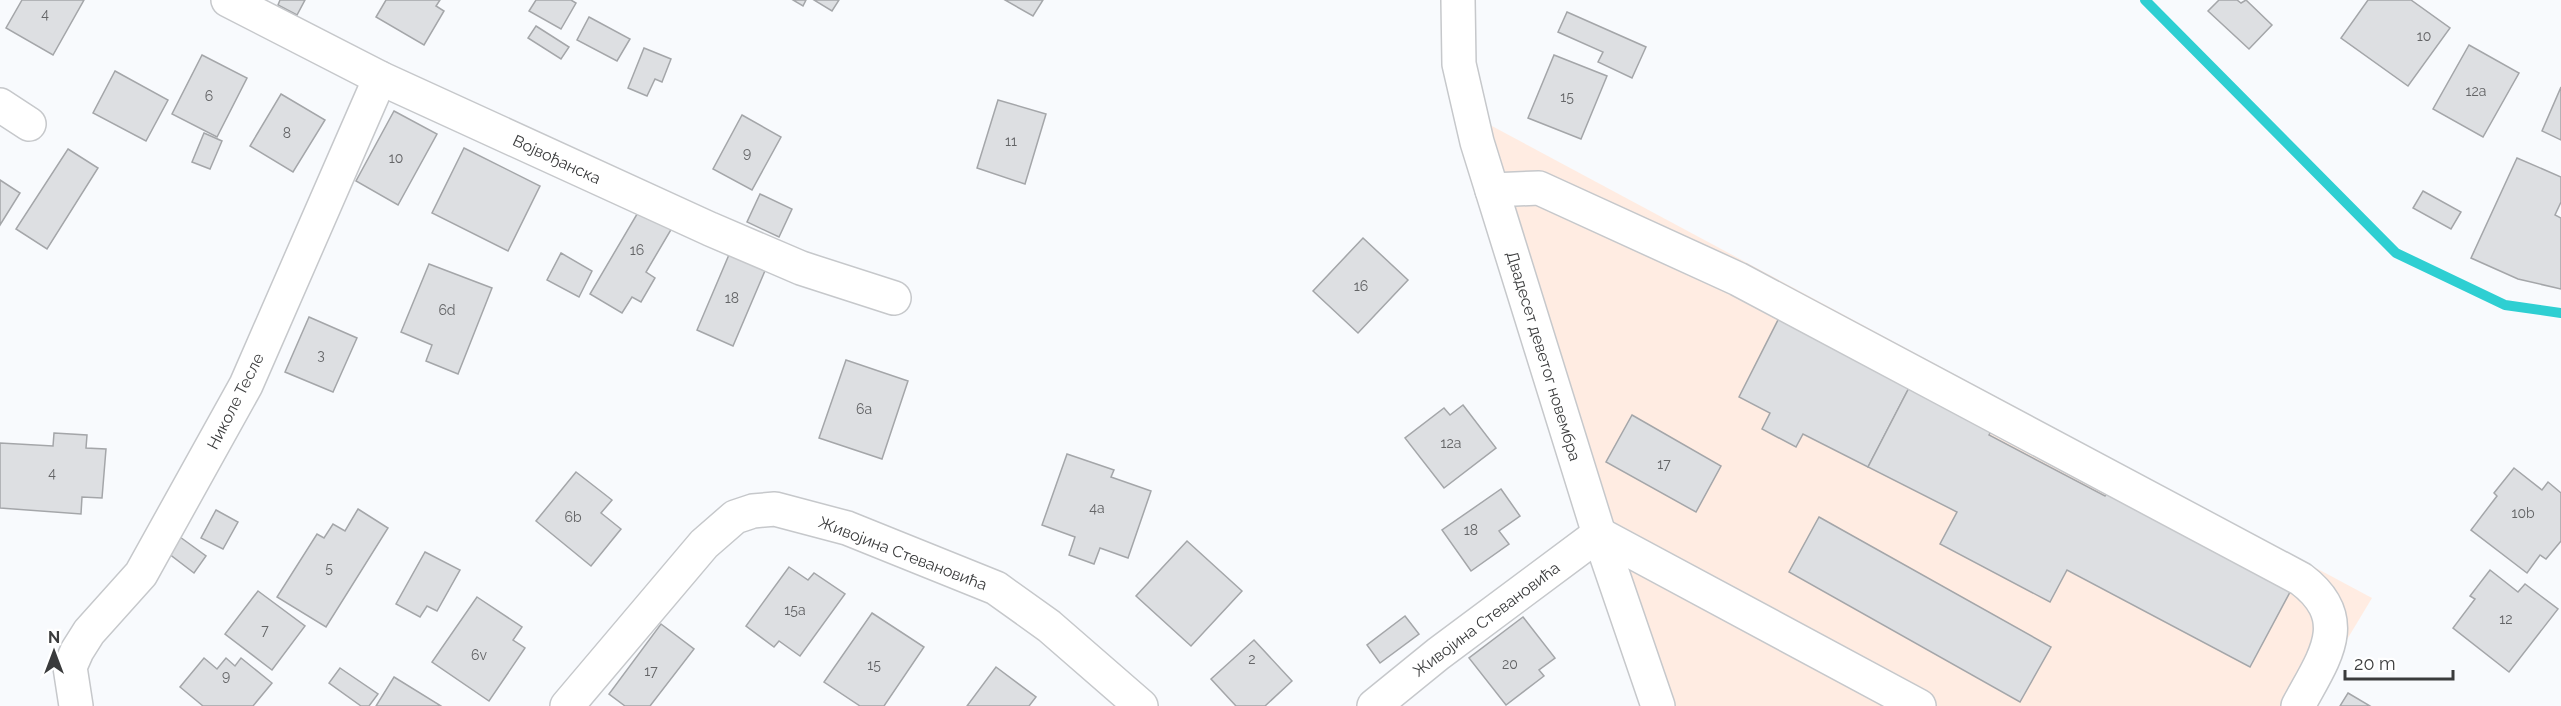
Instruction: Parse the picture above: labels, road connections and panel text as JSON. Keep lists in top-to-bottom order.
{
  "streets": {
    "street": [
      "Војвођанска",
      "Двадесет деветог новембра",
      "Николе Тесле",
      "Живојина Стевановића"
    ]
  },
  "crossings": [
    ["Војвођанска", "Николе Тесле"],
    ["Двадесет деветог новембра", "Живојина Стевановића"]
  ],
  "house_numbers": [
    "4",
    "10",
    "12a",
    "6",
    "15",
    "8",
    "11",
    "9",
    "10",
    "16",
    "16",
    "18",
    "6d",
    "3",
    "6a",
    "12a",
    "17",
    "4",
    "4a",
    "10b",
    "6b",
    "18",
    "5",
    "15a",
    "12",
    "7",
    "6v",
    "2",
    "20",
    "15",
    "17",
    "9"
  ],
  "scale_bar": "20 m",
  "north": "top"
}
